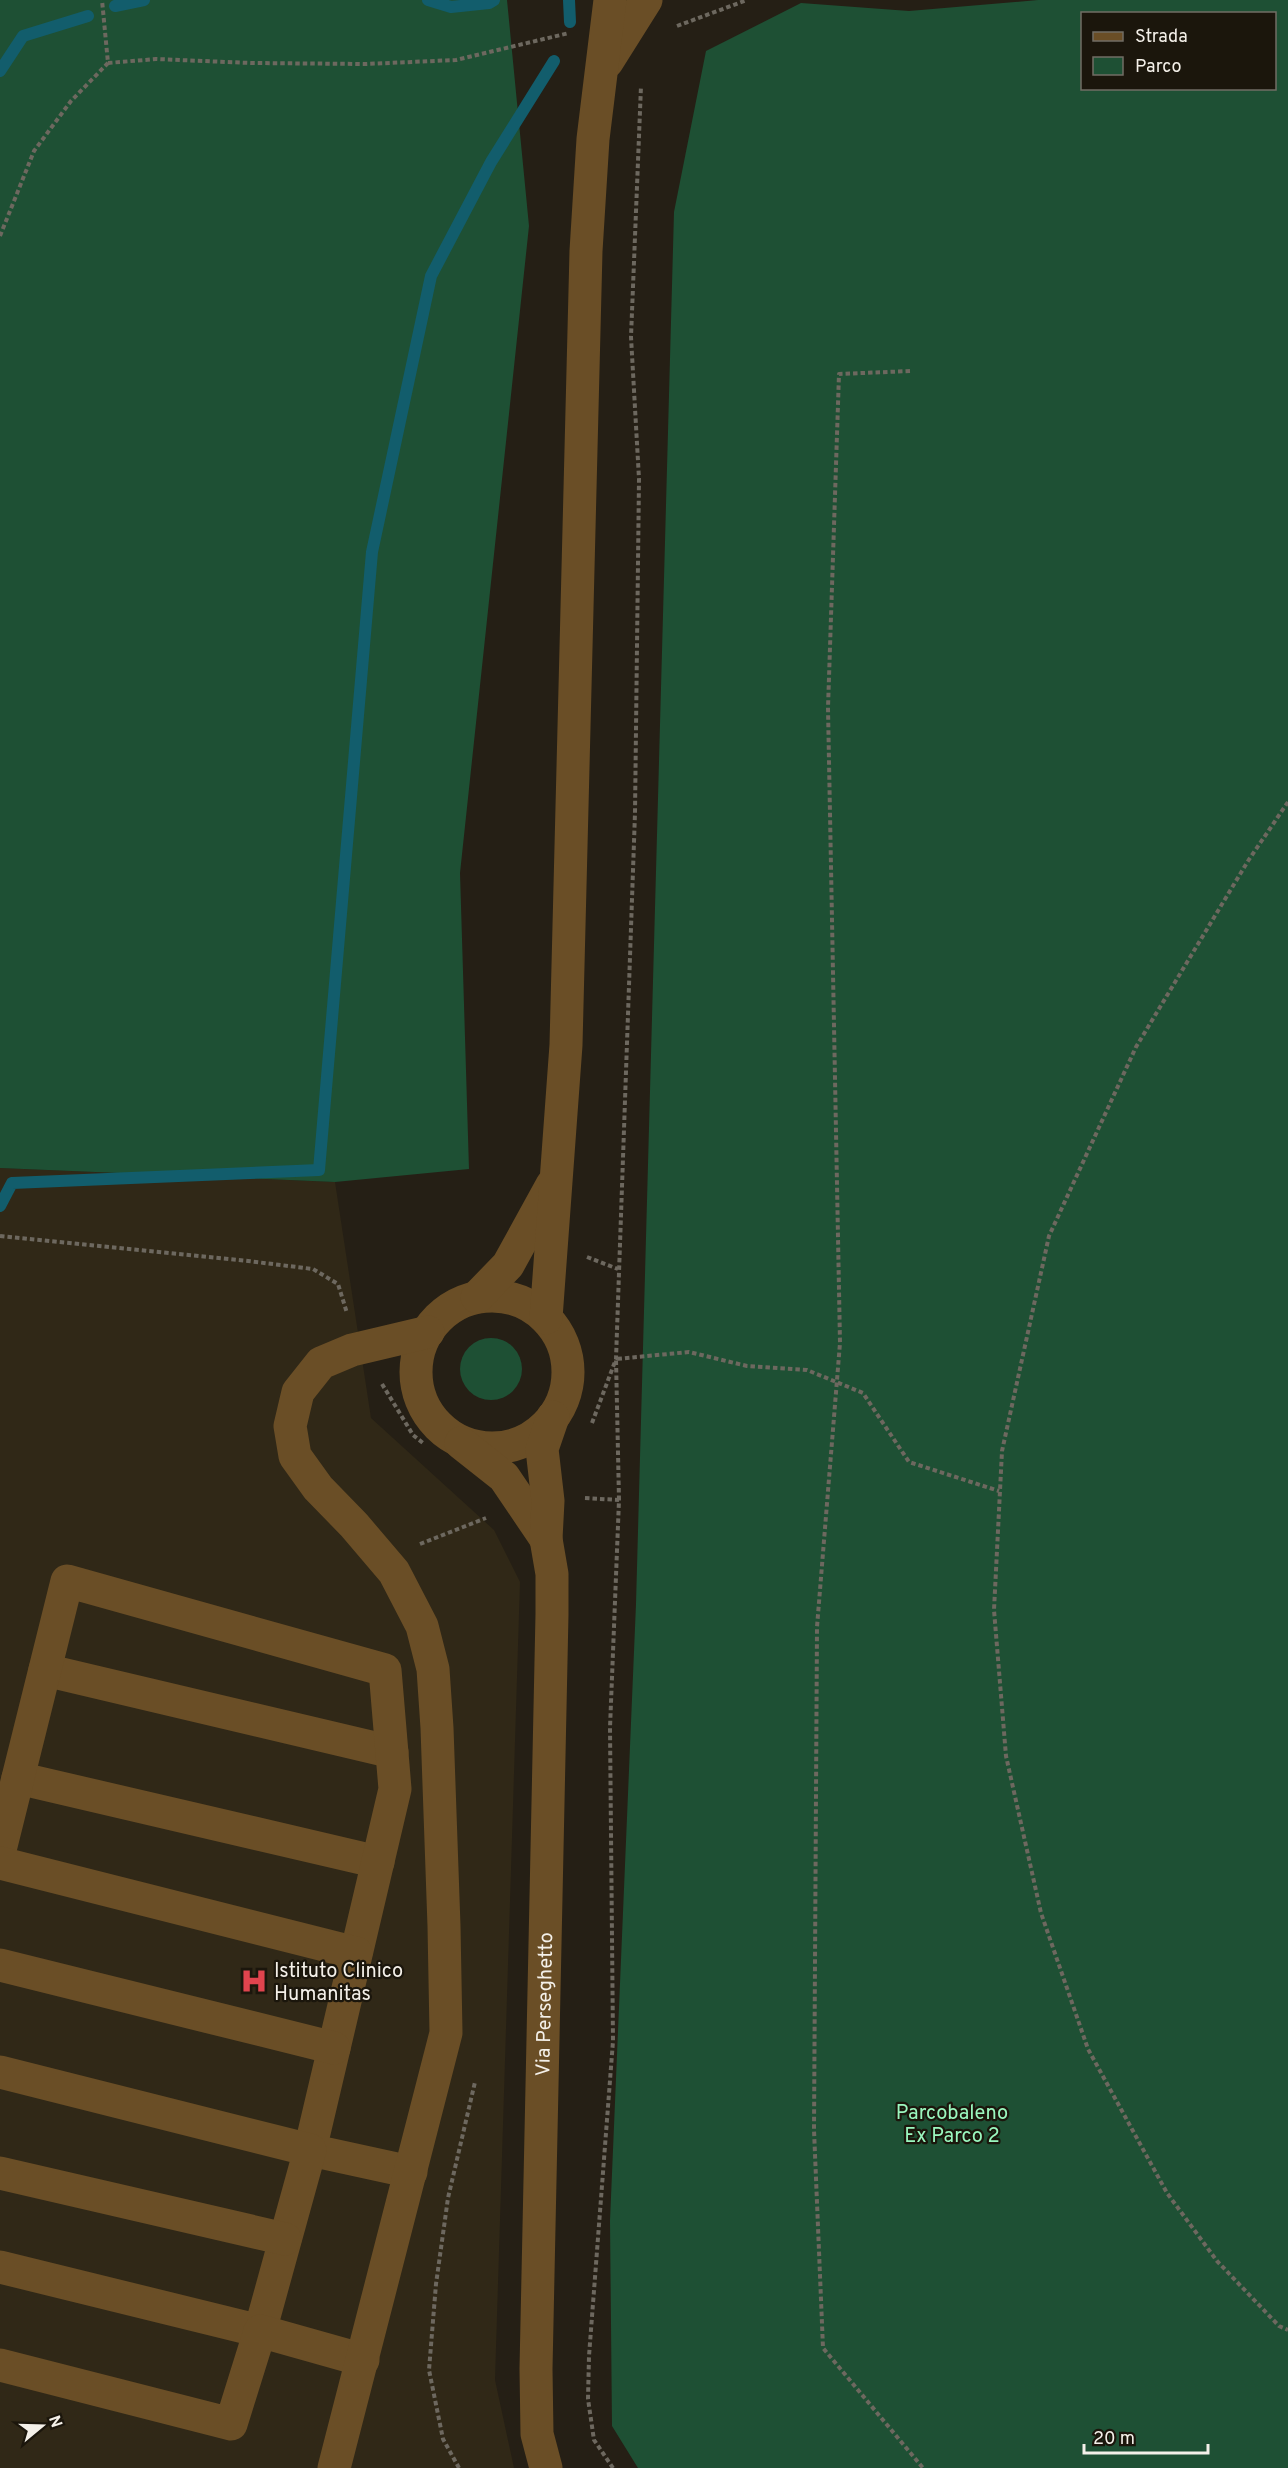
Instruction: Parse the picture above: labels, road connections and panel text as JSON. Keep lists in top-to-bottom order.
{
  "streets": {
    "street": ["Via Perseghetto"]
  },
  "parks": ["Parcobaleno Ex Parco 2"],
  "places": {
    "hospital": ["Istituto Clinico Humanitas"]
  },
  "legend": ["Strada", "Parco"],
  "scale_bar": "20 m",
  "north": "right"
}
